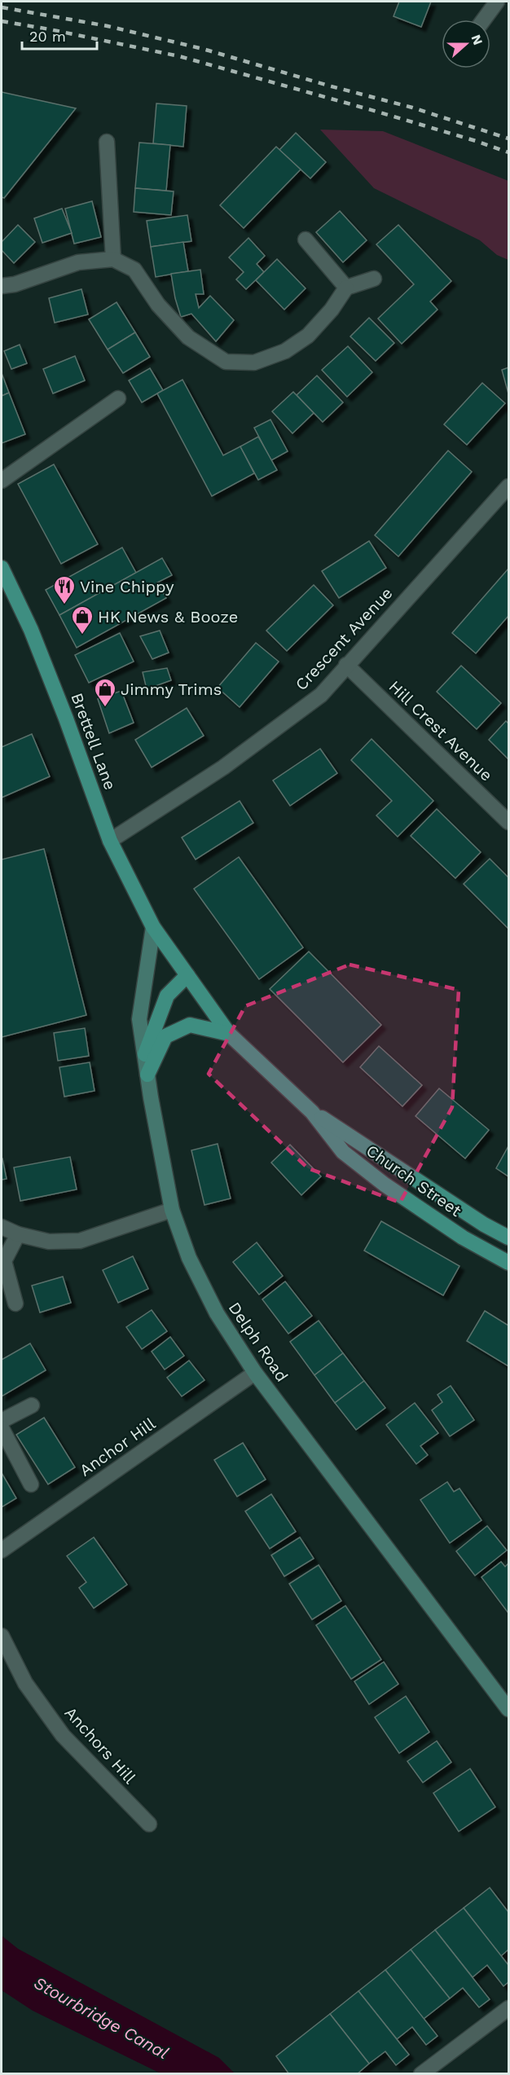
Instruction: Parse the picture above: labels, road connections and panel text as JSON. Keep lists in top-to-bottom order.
{
  "streets": {
    "main road": ["Brettell Lane", "Church Street", "Delph Road"],
    "street": [
      "Crescent Avenue",
      "Hill Crest Avenue",
      "Anchor Hill",
      "Anchors Hill"
    ]
  },
  "crossings": [
    ["Crescent Avenue", "Hill Crest Avenue"],
    ["Crescent Avenue", "Brettell Lane"],
    ["Brettell Lane", "Church Street"],
    ["Brettell Lane", "Delph Road"],
    ["Church Street", "Delph Road"],
    ["Delph Road", "Anchor Hill"]
  ],
  "water": ["Stourbridge Canal"],
  "places": {
    "restaurant": ["Vine Chippy"],
    "shop": ["HK News & Booze", "Jimmy Trims"]
  },
  "scale_bar": "20 m",
  "north": "right"
}
